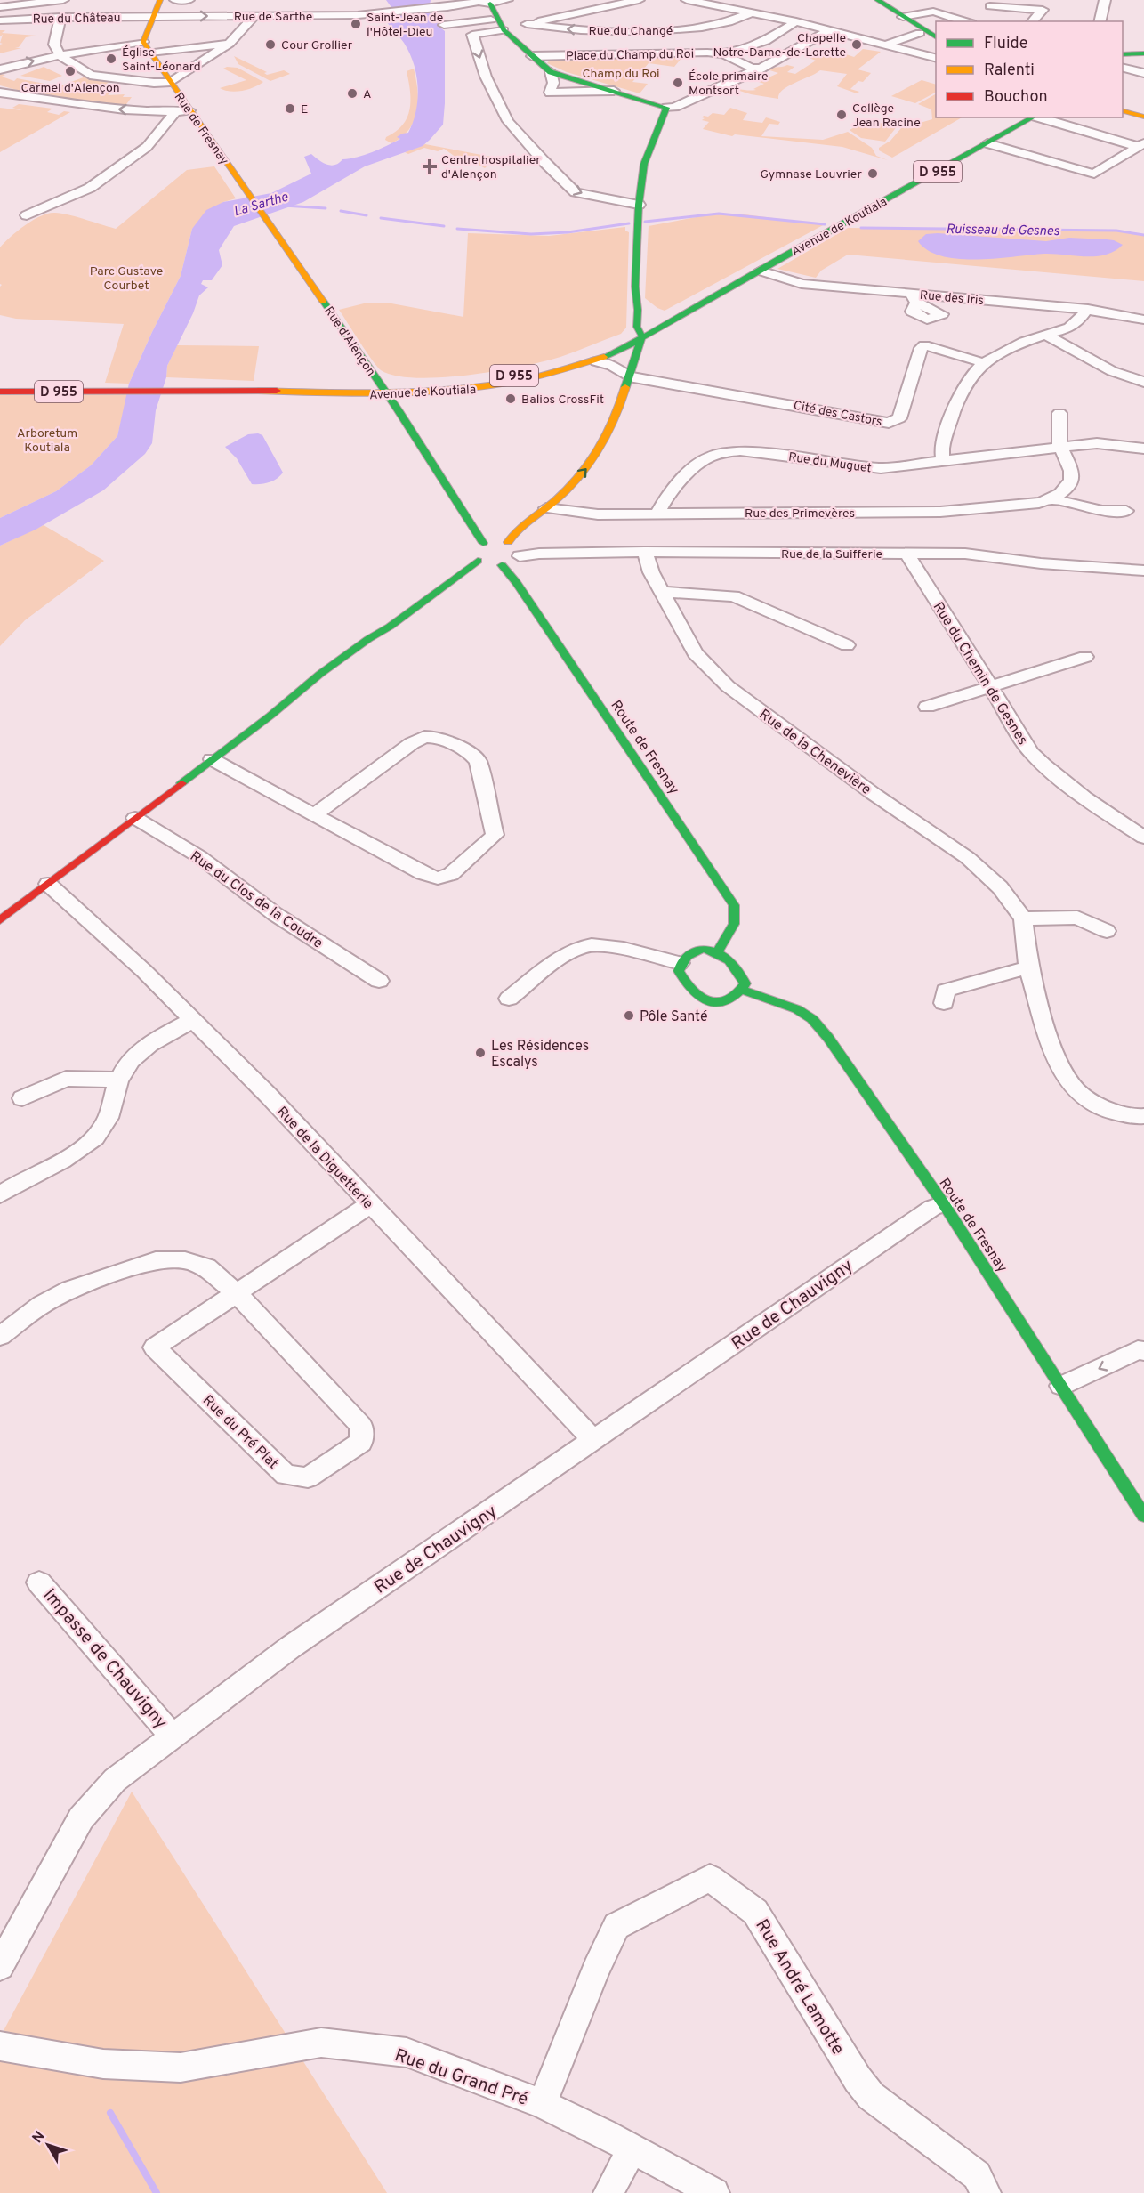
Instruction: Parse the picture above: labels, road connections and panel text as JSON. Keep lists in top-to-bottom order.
{
  "streets": {
    "street": [
      "Rue de Sarthe",
      "Rue du Château",
      "Rue du Changé",
      "Place du Champ du Roi",
      "Rue de Fresnay",
      "D 955",
      "Avenue de Koutiala",
      "Rue des Iris",
      "Rue d'Alençon",
      "Cité des Castors",
      "Rue du Muguet",
      "Rue des Primevères",
      "Rue de la Suifferie",
      "Rue du Chemin de Gesnes",
      "Route de Fresnay",
      "Rue de la Chenevière",
      "Rue du Clos de la Coudre",
      "Rue de la Diguetterie",
      "Rue de Chauvigny",
      "Rue du Pré Plat",
      "Impasse de Chauvigny",
      "Rue André Lamotte",
      "Rue du Grand Pré"
    ]
  },
  "crossings": [
    ["Rue de Sarthe", "Rue du Château"],
    ["Rue de Fresnay", "Rue d'Alençon"],
    ["Avenue de Koutiala", "Rue des Iris"],
    ["Avenue de Koutiala", "Rue d'Alençon"],
    ["Rue du Muguet", "Rue des Primevères"],
    ["Rue de la Suifferie", "Rue du Chemin de Gesnes"],
    ["Rue de la Suifferie", "Rue de la Chenevière"],
    ["Route de Fresnay", "Rue de Chauvigny"],
    ["Rue de la Diguetterie", "Rue de Chauvigny"],
    ["Rue de la Diguetterie", "Rue du Pré Plat"],
    ["Rue de Chauvigny", "Impasse de Chauvigny"],
    ["Rue André Lamotte", "Rue du Grand Pré"]
  ],
  "water": ["La Sarthe", "Ruisseau de Gesnes"],
  "parks": ["Champ du Roi", "Parc Gustave Courbet", "Arboretum Koutiala"],
  "places": {
    "other": [
      "Saint-Jean de l'Hôtel-Dieu",
      "Cour Grollier",
      "Chapelle Notre-Dame-de-Lorette",
      "Église Saint-Léonard",
      "Carmel d'Alençon",
      "École primaire Montsort",
      "A",
      "E",
      "Collège Jean Racine",
      "Gymnase Louvrier",
      "Balios CrossFit",
      "Pôle Santé",
      "Les Résidences Escalys"
    ],
    "health": ["Centre hospitalier d'Alençon"]
  },
  "legend": ["Fluide", "Ralenti", "Bouchon"],
  "north": "top left"
}
